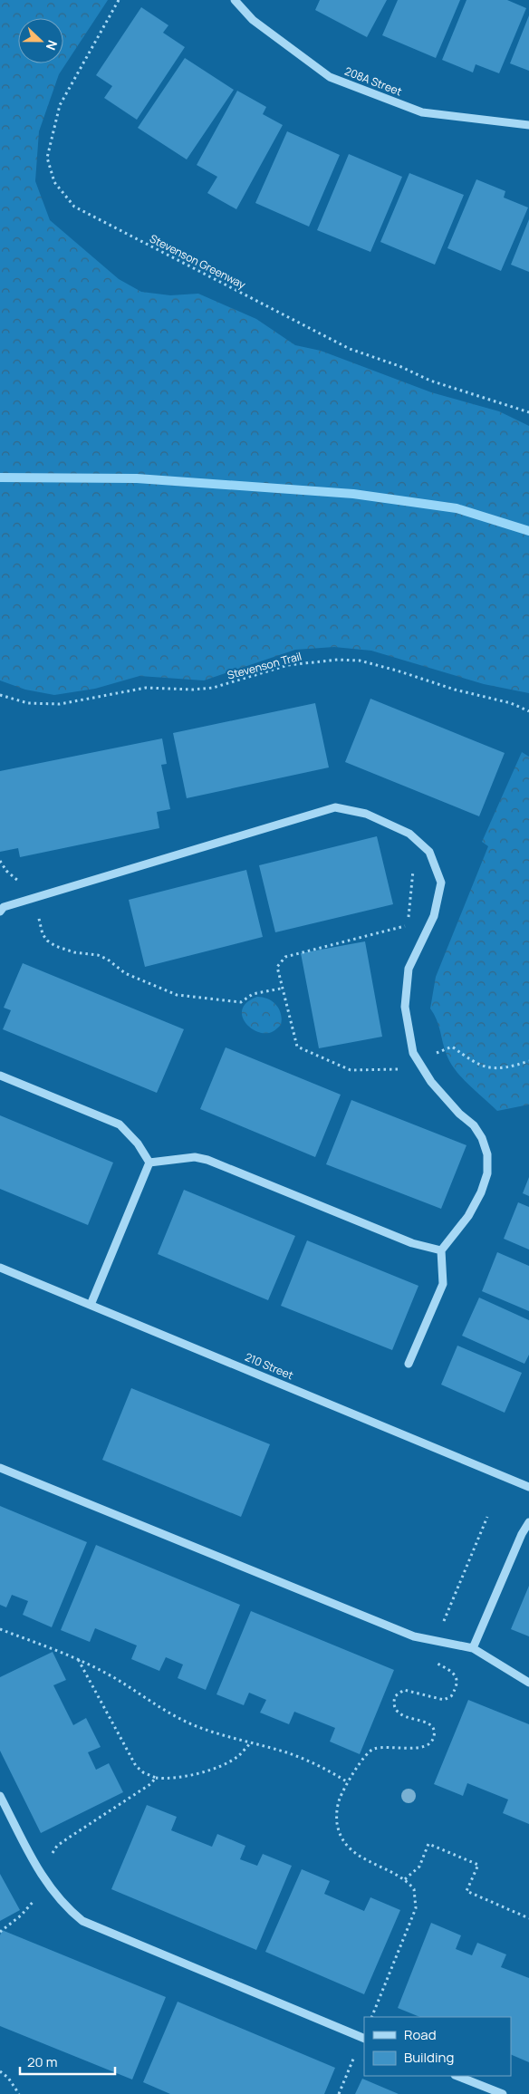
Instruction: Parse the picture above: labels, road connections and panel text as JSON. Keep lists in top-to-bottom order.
{
  "streets": {
    "street": ["208A Street", "210 Street"],
    "path": ["Stevenson Greenway", "Stevenson Trail"]
  },
  "legend": ["Road", "Building"],
  "scale_bar": "20 m",
  "north": "right"
}
